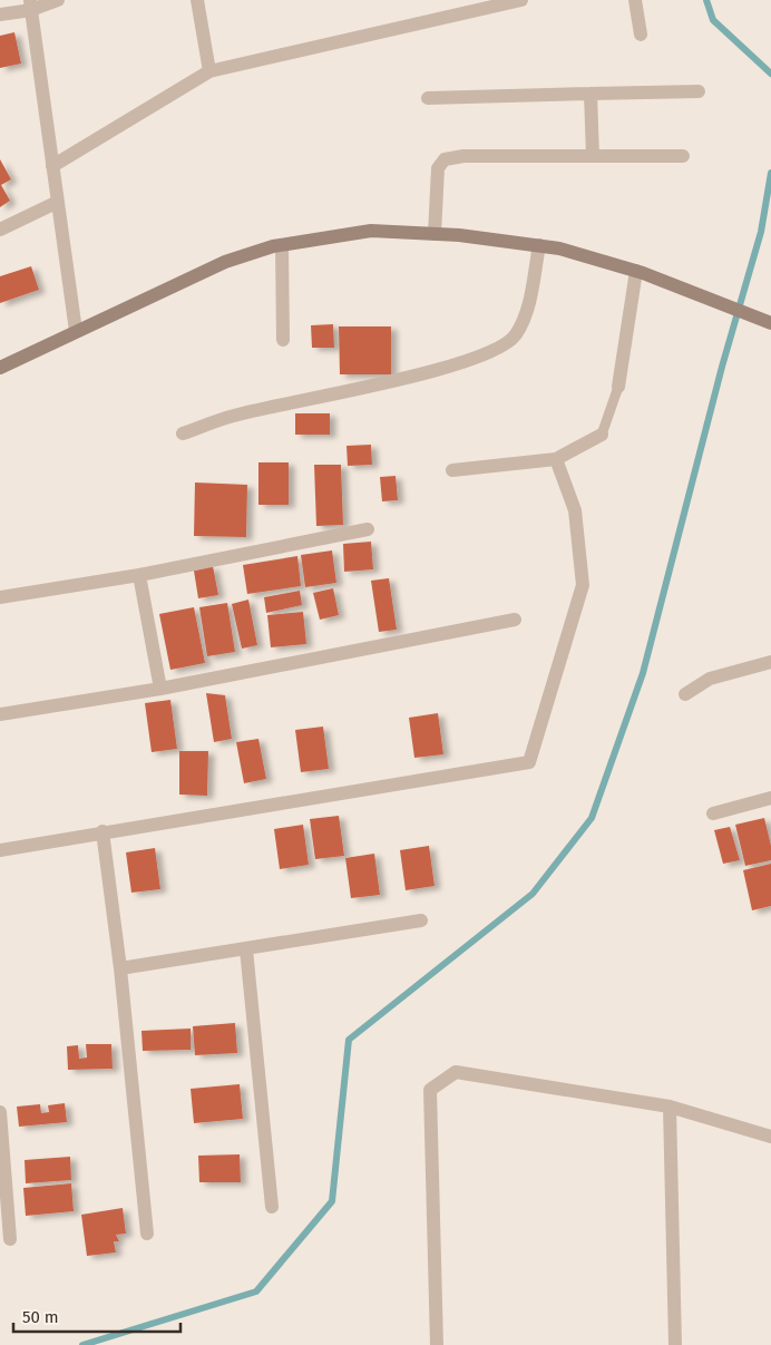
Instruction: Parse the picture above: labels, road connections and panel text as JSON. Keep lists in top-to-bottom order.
{
  "scale_bar": "50 m"
}
